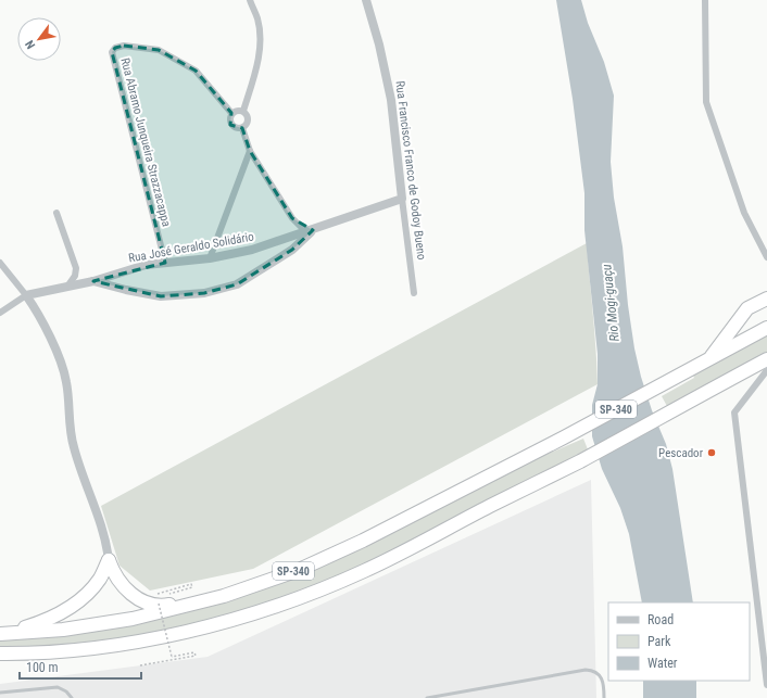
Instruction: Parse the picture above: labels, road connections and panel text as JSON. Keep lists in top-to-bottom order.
{
  "streets": {
    "highway": ["SP-340"],
    "street": ["Rua Abramo Junqueira Strazzacappa", "Rua Francisco Franco de Godoy Bueno", "Rua José Geraldo Solidário"]
  },
  "crossings": [
    ["Rua Abramo Junqueira Strazzacappa", "Rua José Geraldo Solidário"]
  ],
  "water": ["Rio Mogi-guaçu"],
  "places": ["Pescador"],
  "legend": ["Road", "Park", "Water"],
  "scale_bar": "100 m",
  "north": "bottom left"
}
